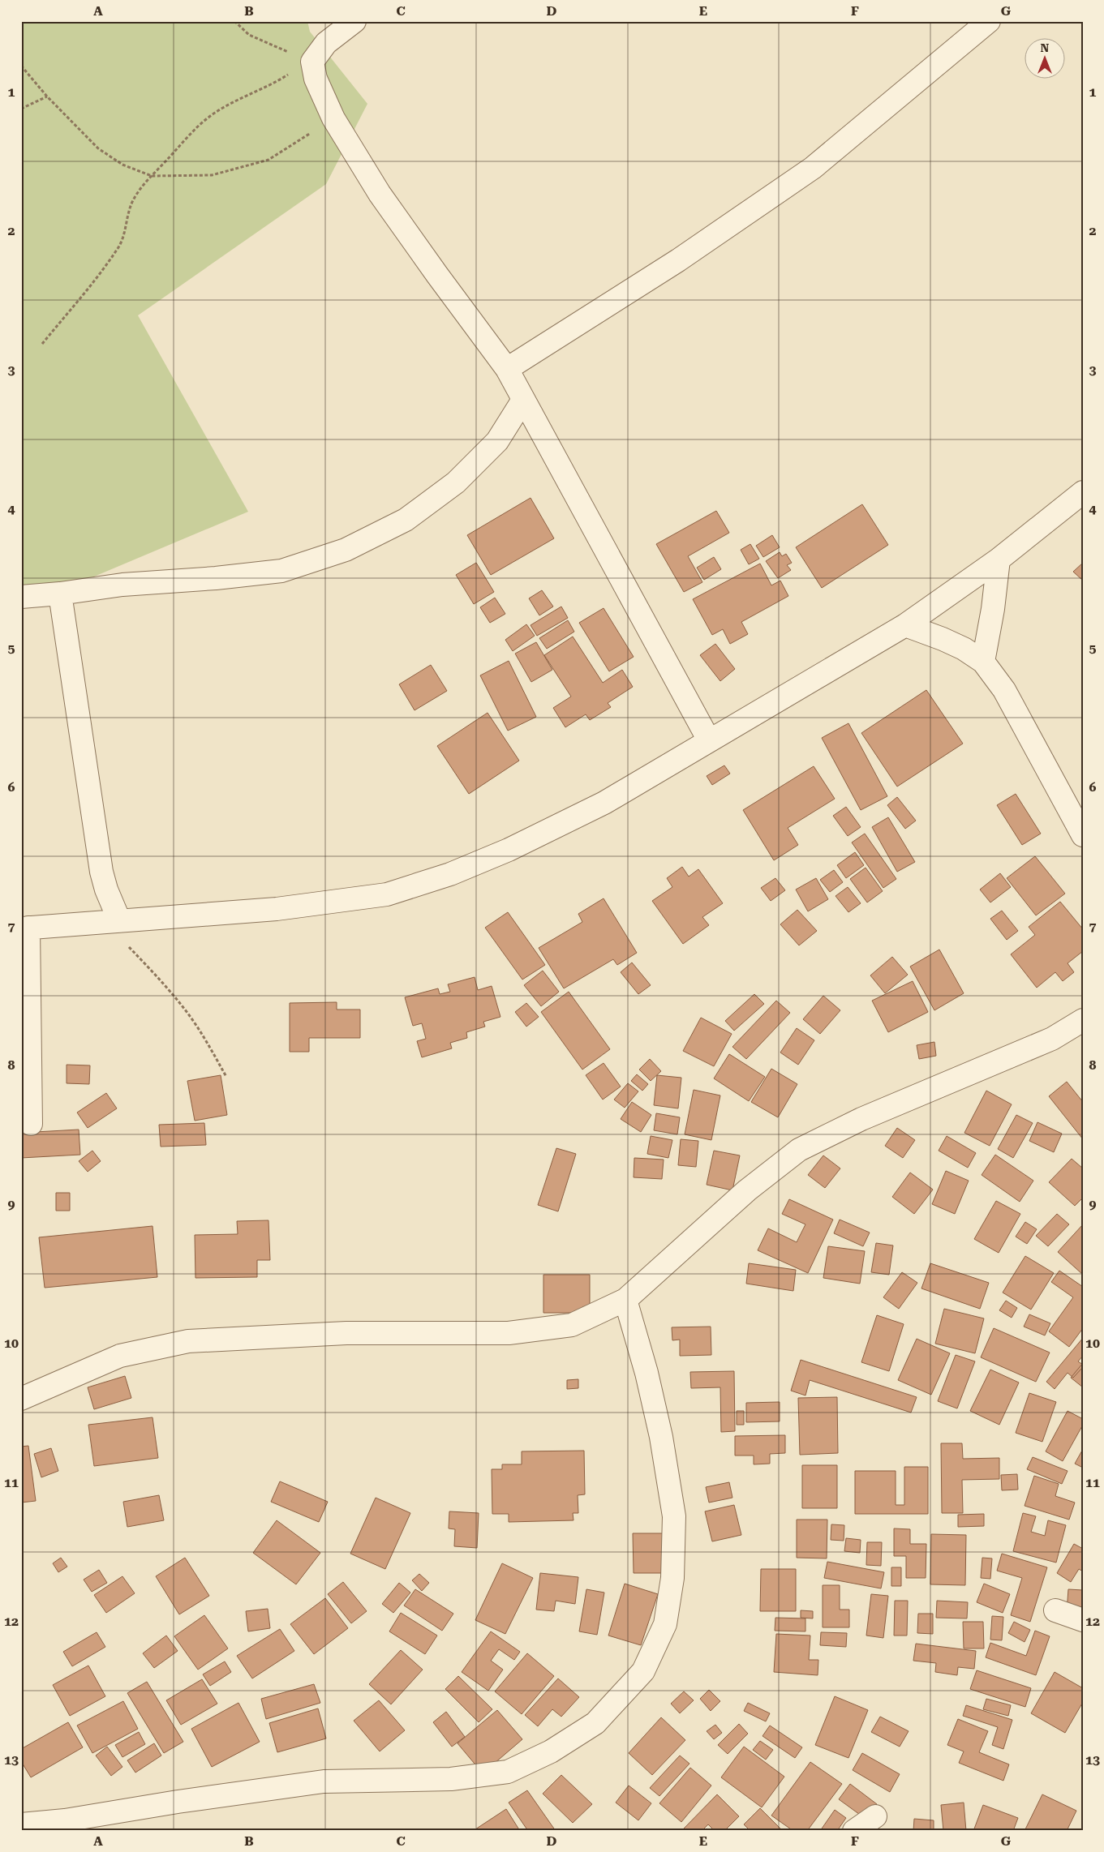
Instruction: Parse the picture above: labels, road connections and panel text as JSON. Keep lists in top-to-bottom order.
{
  "north": "top",
  "grid": {
    "columns": [
      "A",
      "B",
      "C",
      "D",
      "E",
      "F",
      "G"
    ],
    "rows": [
      "1",
      "2",
      "3",
      "4",
      "5",
      "6",
      "7",
      "8",
      "9",
      "10",
      "11",
      "12",
      "13"
    ]
  }
}
